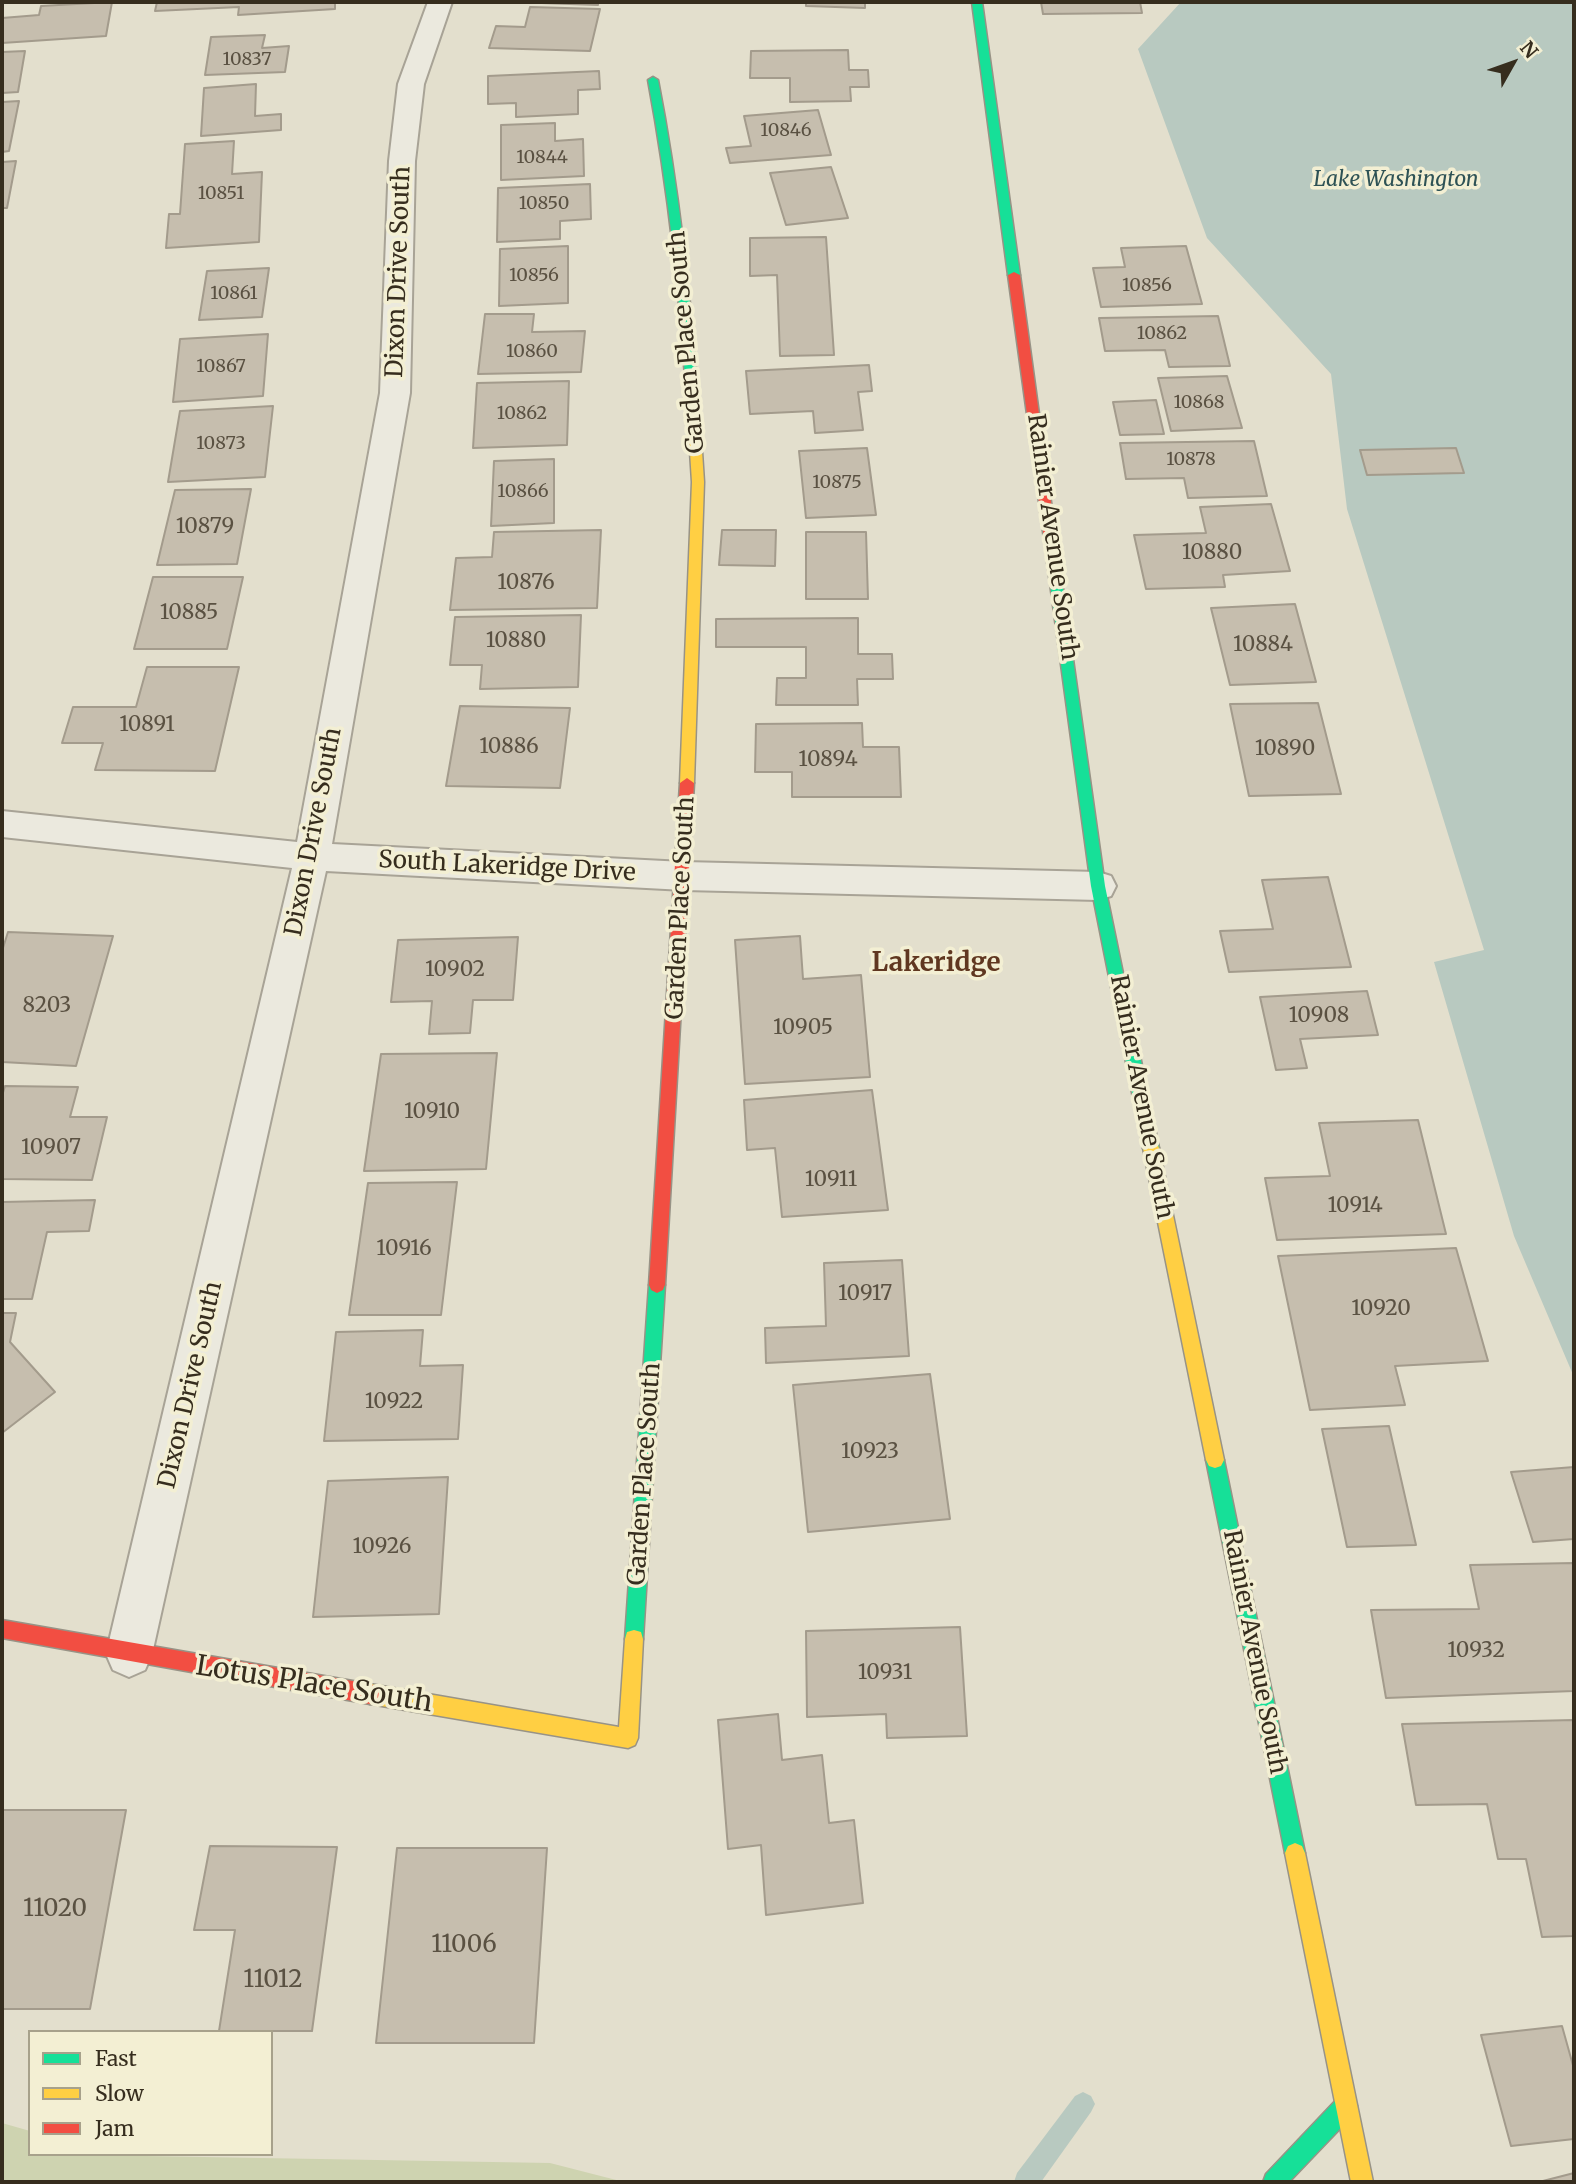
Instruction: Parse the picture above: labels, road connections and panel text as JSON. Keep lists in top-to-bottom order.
{
  "streets": {
    "street": [
      "Dixon Drive South",
      "Garden Place South",
      "Rainier Avenue South",
      "South Lakeridge Drive",
      "Lotus Place South"
    ]
  },
  "crossings": [
    ["Dixon Drive South", "South Lakeridge Drive"],
    ["Dixon Drive South", "Lotus Place South"],
    ["Garden Place South", "South Lakeridge Drive"],
    ["Garden Place South", "Lotus Place South"],
    ["Rainier Avenue South", "South Lakeridge Drive"]
  ],
  "districts": ["Lakeridge"],
  "water": ["Lake Washington"],
  "house_numbers": [
    "10837",
    "10846",
    "10844",
    "10851",
    "10850",
    "10856",
    "10856",
    "10861",
    "10862",
    "10860",
    "10867",
    "10868",
    "10862",
    "10873",
    "10878",
    "10875",
    "10866",
    "10879",
    "10880",
    "10876",
    "10885",
    "10880",
    "10884",
    "10891",
    "10886",
    "10890",
    "10894",
    "10902",
    "8203",
    "10908",
    "10905",
    "10910",
    "10907",
    "10911",
    "10914",
    "10916",
    "10917",
    "10920",
    "10922",
    "10923",
    "10926",
    "10932",
    "10931",
    "11020",
    "11006",
    "11012"
  ],
  "legend": ["Fast", "Slow", "Jam"],
  "north": "top right"
}
